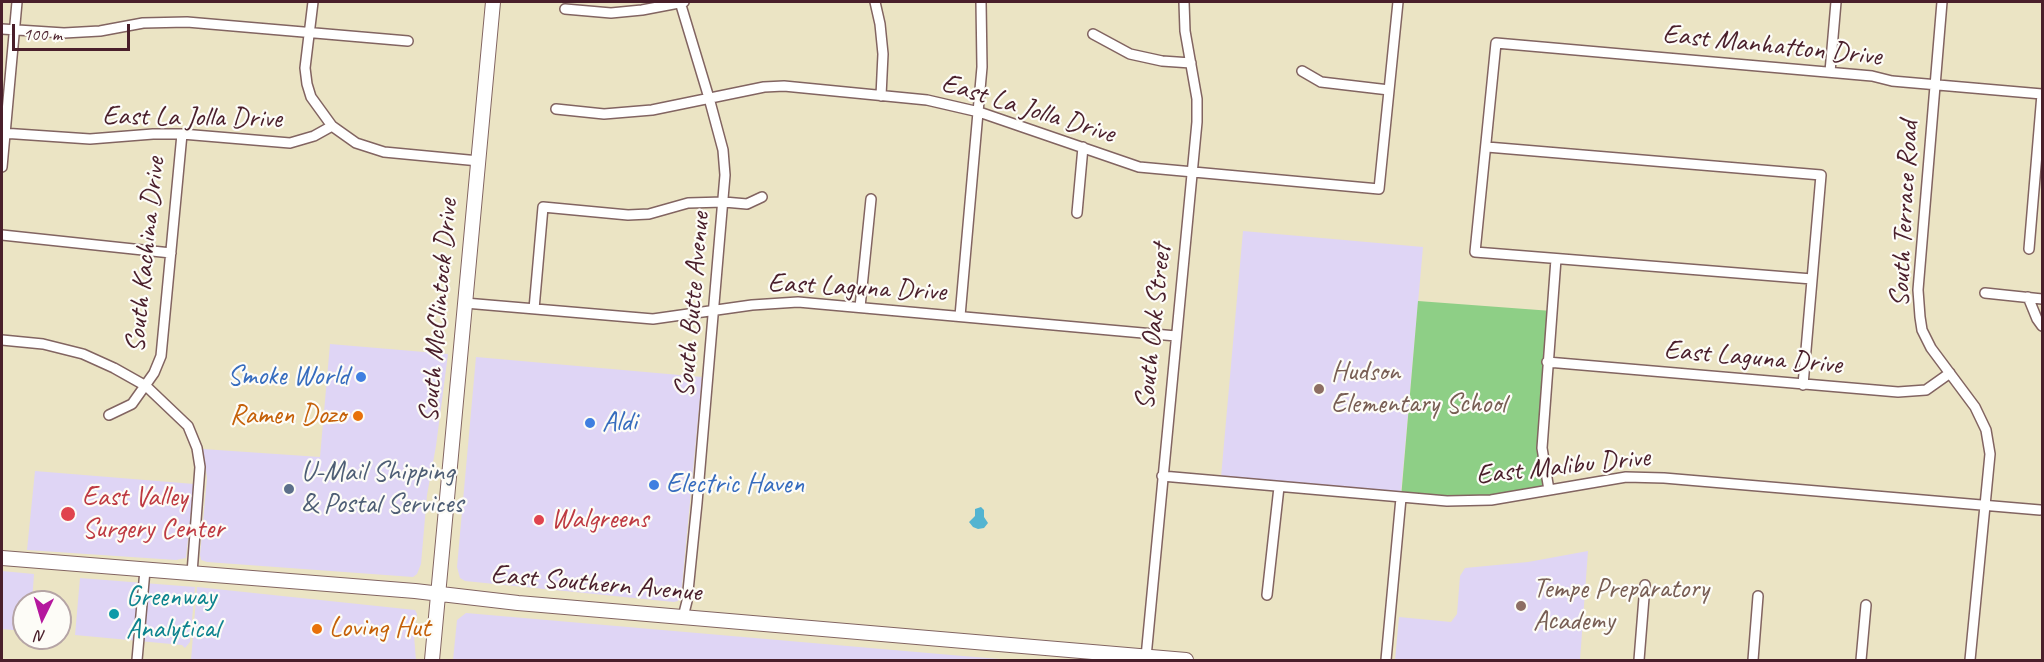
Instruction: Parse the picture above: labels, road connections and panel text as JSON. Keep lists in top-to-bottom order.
{
  "streets": {
    "main road": ["South McClintock Drive", "East Southern Avenue"],
    "street": [
      "East Manhatton Drive",
      "East La Jolla Drive",
      "South Terrace Road",
      "South Kachina Drive",
      "East Laguna Drive",
      "South Butte Avenue",
      "South Oak Street",
      "East Malibu Drive"
    ]
  },
  "crossings": [
    ["East Manhatton Drive", "South Terrace Road"],
    ["East La Jolla Drive", "South Kachina Drive"],
    ["East La Jolla Drive", "South Butte Avenue"],
    ["East La Jolla Drive", "South Oak Street"],
    ["South Terrace Road", "East Laguna Drive"],
    ["South Terrace Road", "East Malibu Drive"],
    ["South Kachina Drive", "East Southern Avenue"],
    ["East Laguna Drive", "South Butte Avenue"],
    ["East Laguna Drive", "South McClintock Drive"],
    ["East Laguna Drive", "South Oak Street"],
    ["South Butte Avenue", "East Southern Avenue"],
    ["South McClintock Drive", "East Southern Avenue"],
    ["South Oak Street", "East Malibu Drive"],
    ["South Oak Street", "East Southern Avenue"]
  ],
  "places": [
    "Smoke World",
    "Hudson Elementary School",
    "Ramen Dozo",
    "Aldi",
    "Electric Haven",
    "U-Mail Shipping & Postal Services",
    "East Valley Surgery Center",
    "Walgreens",
    "Tempe Preparatory Academy",
    "Greenway Analytical",
    "Loving Hut"
  ],
  "scale_bar": "100 m",
  "north": "bottom"
}
